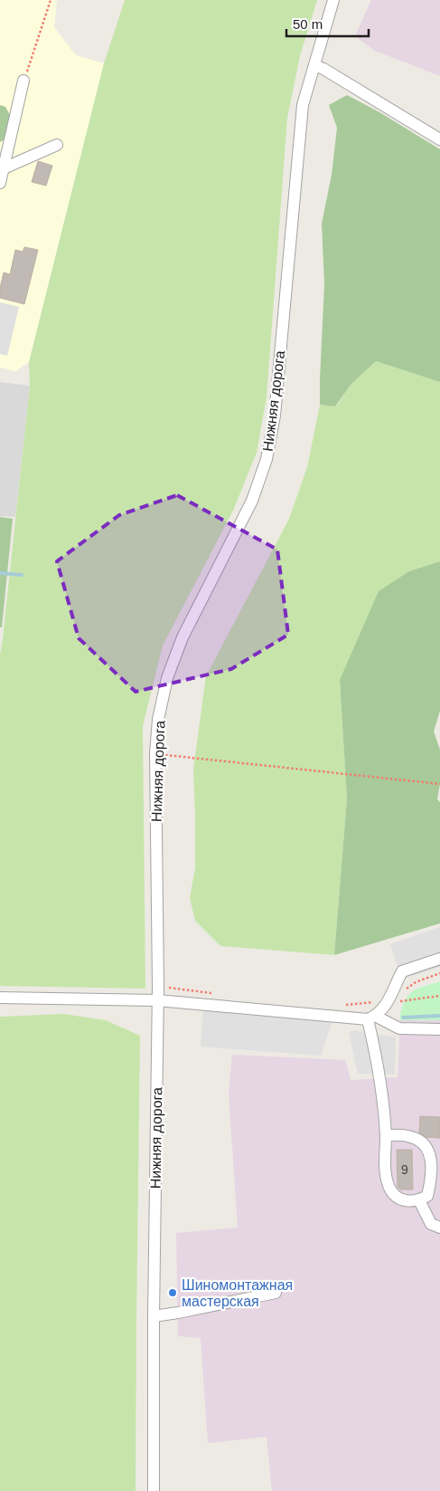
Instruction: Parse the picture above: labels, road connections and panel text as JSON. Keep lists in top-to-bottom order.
{
  "streets": {
    "street": ["Нижняя дорога"]
  },
  "places": ["Шиномонтажная мастерская"],
  "house_numbers": ["9"],
  "scale_bar": "50 m"
}
